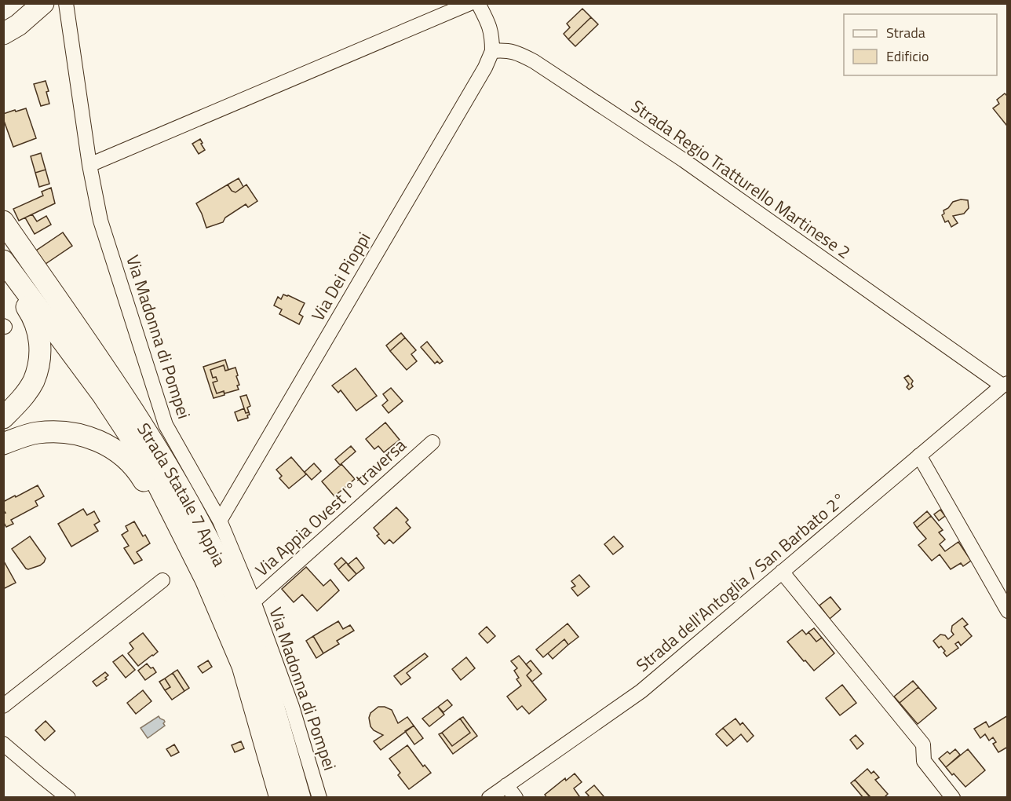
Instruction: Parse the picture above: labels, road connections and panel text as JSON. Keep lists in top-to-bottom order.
{
  "streets": {
    "highway": ["Strada Statale 7 Appia"],
    "street": [
      "Strada Regio Tratturello Martinese 2",
      "Via Dei Pioppi",
      "Via Madonna di Pompei",
      "Via Appia Ovest I° traversa",
      "Strada dell'Antoglia / San Barbato 2°"
    ]
  },
  "crossings": [
    ["Strada Regio Tratturello Martinese 2", "Via Dei Pioppi"],
    ["Strada Regio Tratturello Martinese 2", "Strada dell'Antoglia / San Barbato 2°"],
    ["Via Dei Pioppi", "Via Madonna di Pompei"],
    ["Via Madonna di Pompei", "Via Appia Ovest I° traversa"]
  ],
  "legend": ["Strada", "Edificio"]
}
